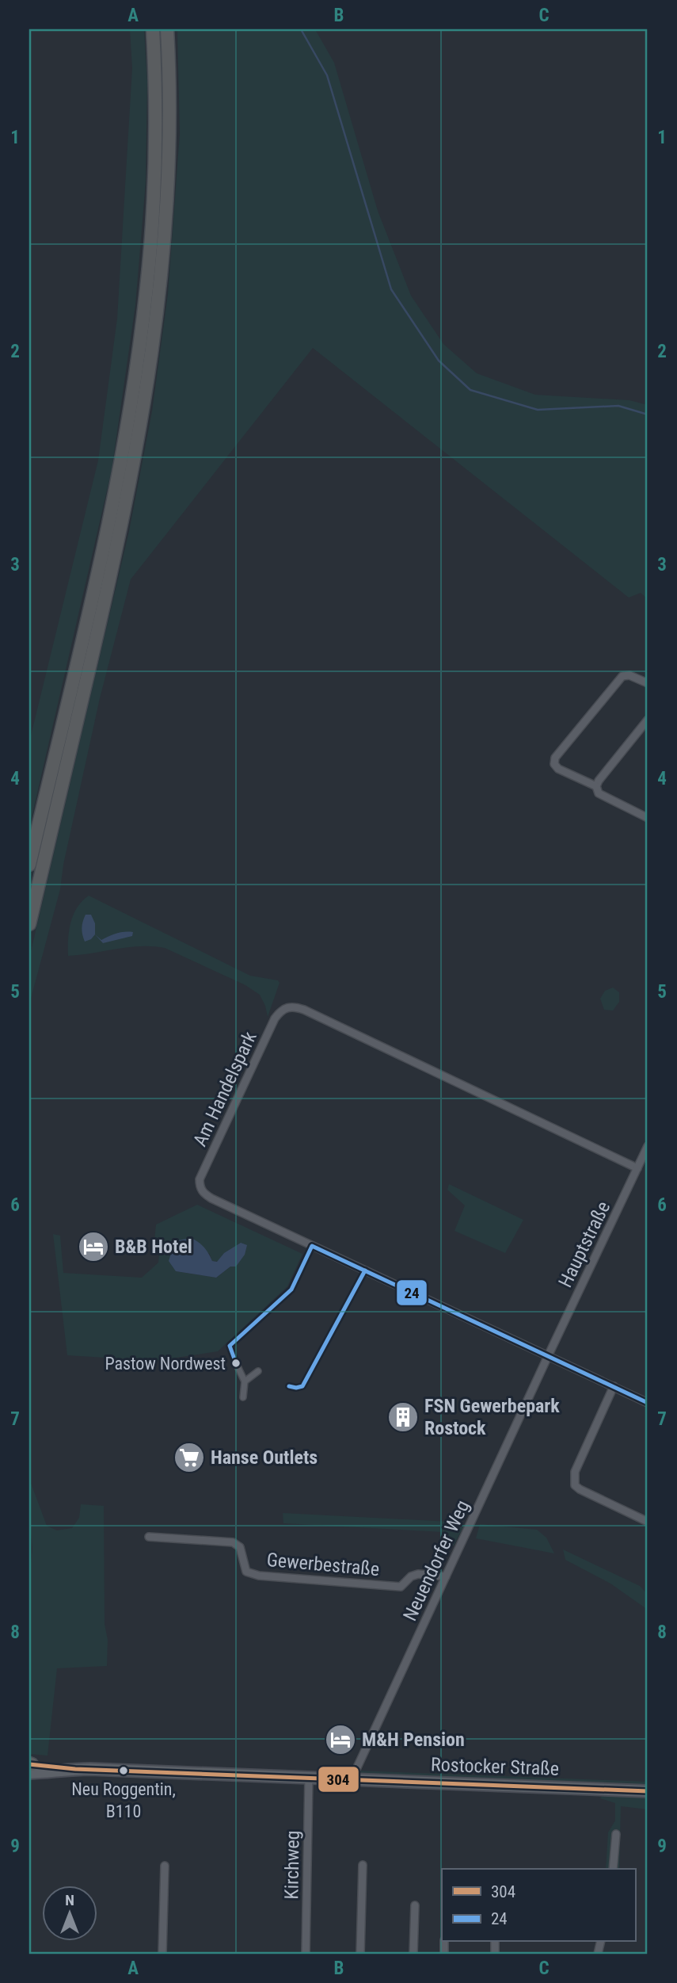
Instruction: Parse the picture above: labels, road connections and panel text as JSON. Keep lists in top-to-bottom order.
{
  "streets": {
    "main road": ["Rostocker Straße"],
    "street": [
      "Am Handelspark",
      "Hauptstraße",
      "Neuendorfer Weg",
      "Gewerbestraße",
      "Kirchweg"
    ]
  },
  "crossings": [
    ["Am Handelspark", "Hauptstraße"],
    ["Am Handelspark", "Neuendorfer Weg"],
    ["Hauptstraße", "Neuendorfer Weg"],
    ["Neuendorfer Weg", "Gewerbestraße"],
    ["Neuendorfer Weg", "Rostocker Straße"],
    ["Rostocker Straße", "Kirchweg"]
  ],
  "places": {
    "hotel": ["B&B Hotel", "M&H Pension"],
    "other": ["Pastow Nordwest", "Neu Roggentin, B110"],
    "building": ["FSN Gewerbepark Rostock"],
    "supermarket": ["Hanse Outlets"]
  },
  "lines": ["transit line 24", "transit line 304"],
  "legend": ["304", "24"],
  "north": "top",
  "grid": {
    "columns": ["A", "B", "C"],
    "rows": [
      "1",
      "2",
      "3",
      "4",
      "5",
      "6",
      "7",
      "8",
      "9"
    ]
  }
}
